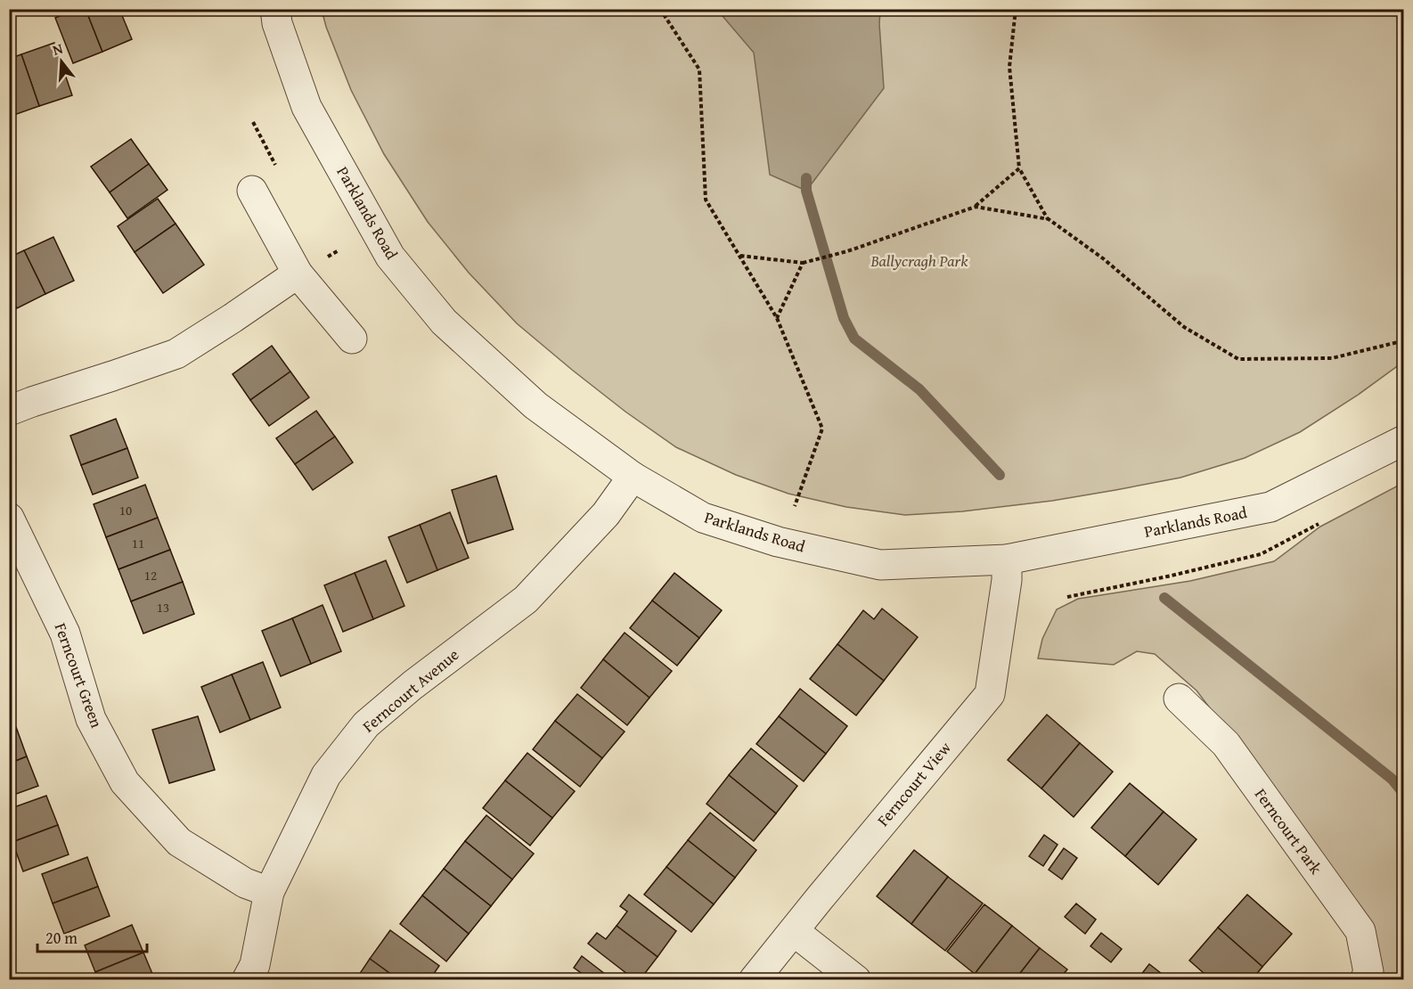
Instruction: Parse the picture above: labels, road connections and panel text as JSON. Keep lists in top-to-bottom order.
{
  "streets": {
    "street": [
      "Parklands Road",
      "Ferncourt Green",
      "Ferncourt Avenue",
      "Ferncourt View",
      "Ferncourt Park"
    ]
  },
  "crossings": [
    ["Parklands Road", "Ferncourt Avenue"],
    ["Parklands Road", "Ferncourt View"],
    ["Ferncourt Green", "Ferncourt Avenue"]
  ],
  "parks": ["Ballycragh Park"],
  "house_numbers": [
    "10",
    "11",
    "12",
    "13"
  ],
  "scale_bar": "20 m",
  "north": "top"
}
